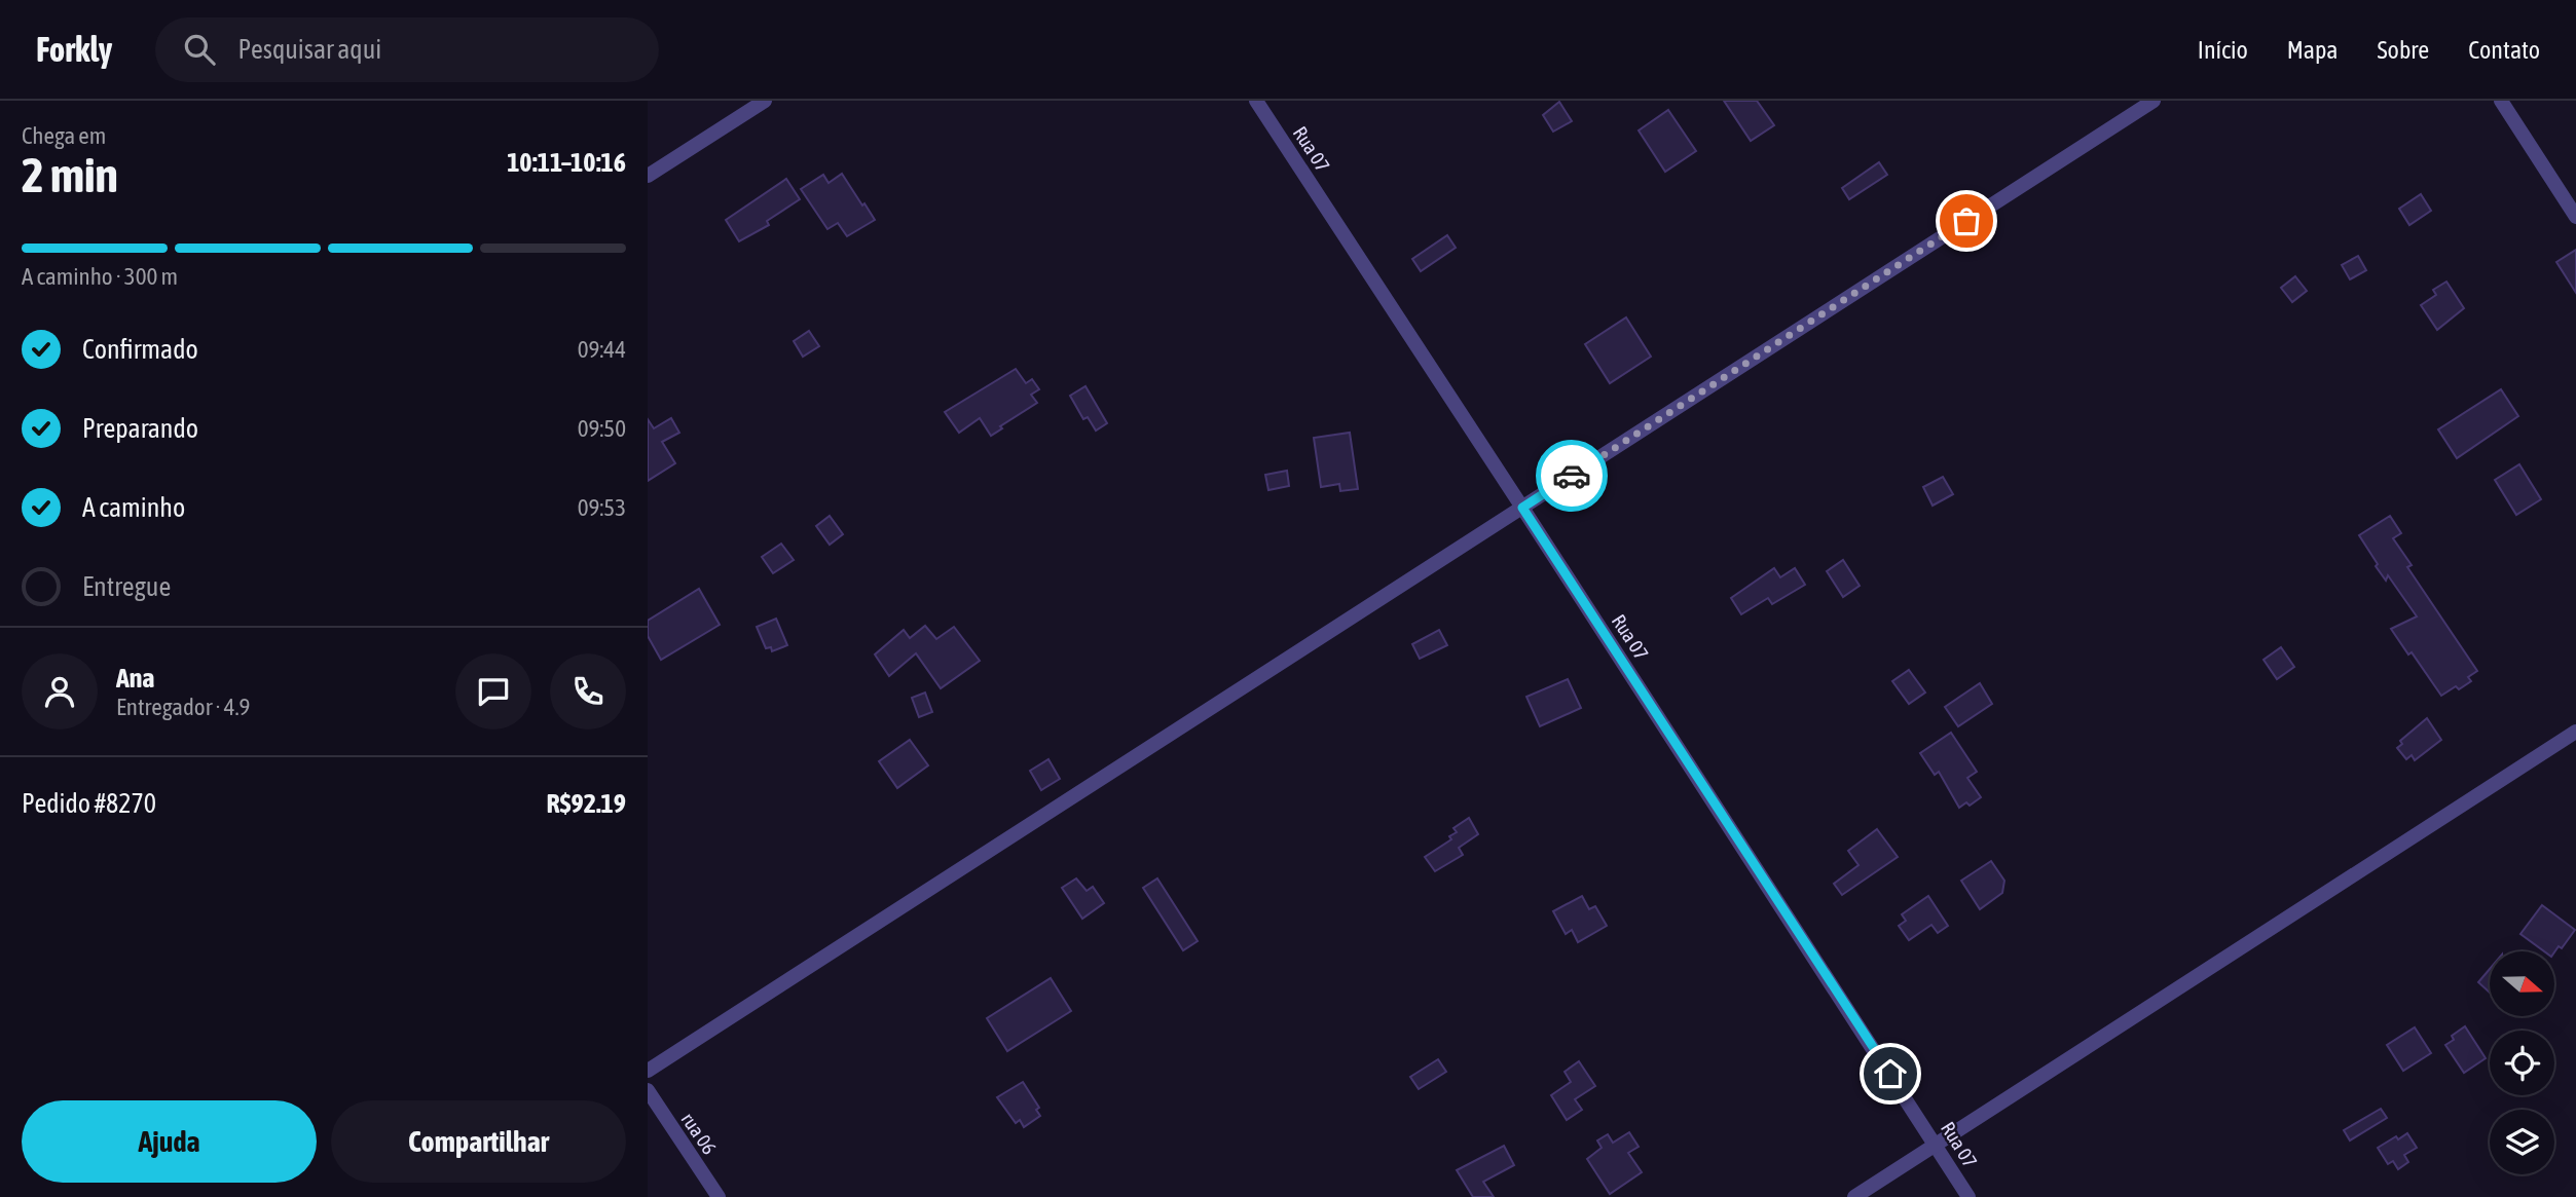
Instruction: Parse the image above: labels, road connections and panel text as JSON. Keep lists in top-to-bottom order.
{
  "streets": {
    "street": ["Rua 07", "rua 06"]
  },
  "north": "right",
  "page": {
    "header": "Forkly",
    "search": "Pesquisar aqui",
    "nav": [
      "Início",
      "Mapa",
      "Sobre",
      "Contato"
    ],
    "heading": ["2 min", "Chega em", "10:11–10:16"],
    "panel": [
      "Ana",
      "Entregador · 4.9",
      "Pedido #8270",
      "R$92.19"
    ],
    "bar": "A caminho · 300 m",
    "list": [
      ["Confirmado", "09:44"],
      ["Preparando", "09:50"],
      ["A caminho", "09:53"],
      "Entregue"
    ],
    "buttons": ["Ajuda", "Compartilhar"]
  }
}
